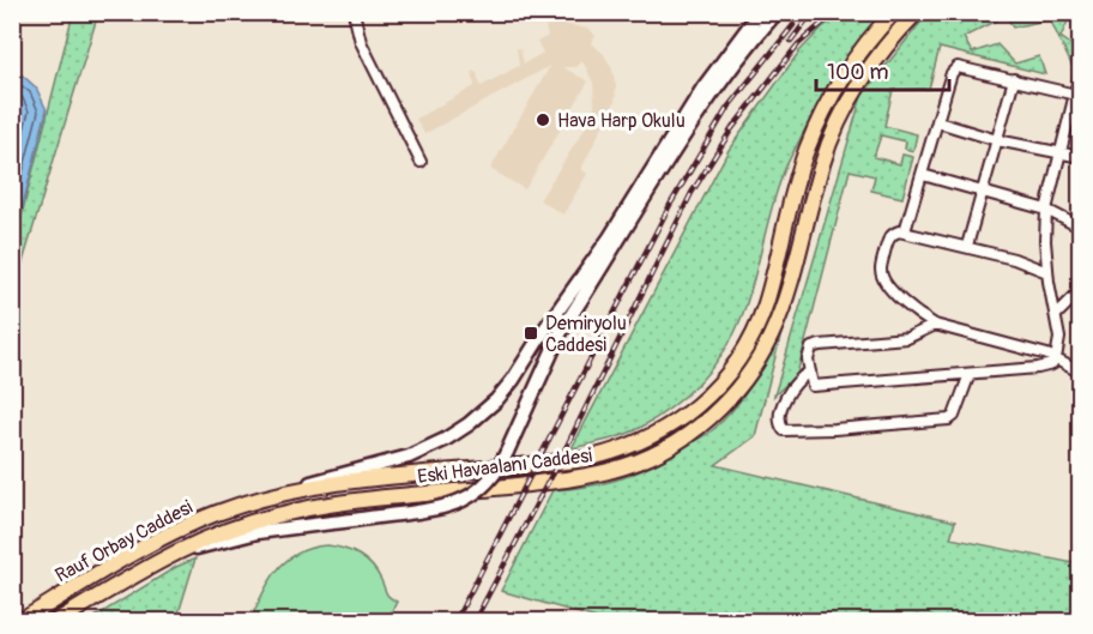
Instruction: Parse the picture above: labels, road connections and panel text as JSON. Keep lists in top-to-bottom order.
{
  "streets": {
    "highway": ["Eski Havaalanı Caddesi", "Rauf Orbay Caddesi"]
  },
  "crossings": [
    ["Eski Havaalanı Caddesi", "Rauf Orbay Caddesi"]
  ],
  "places": {
    "other": ["Hava Harp Okulu"],
    "transit": ["Demiryolu Caddesi"]
  },
  "scale_bar": "100 m"
}
